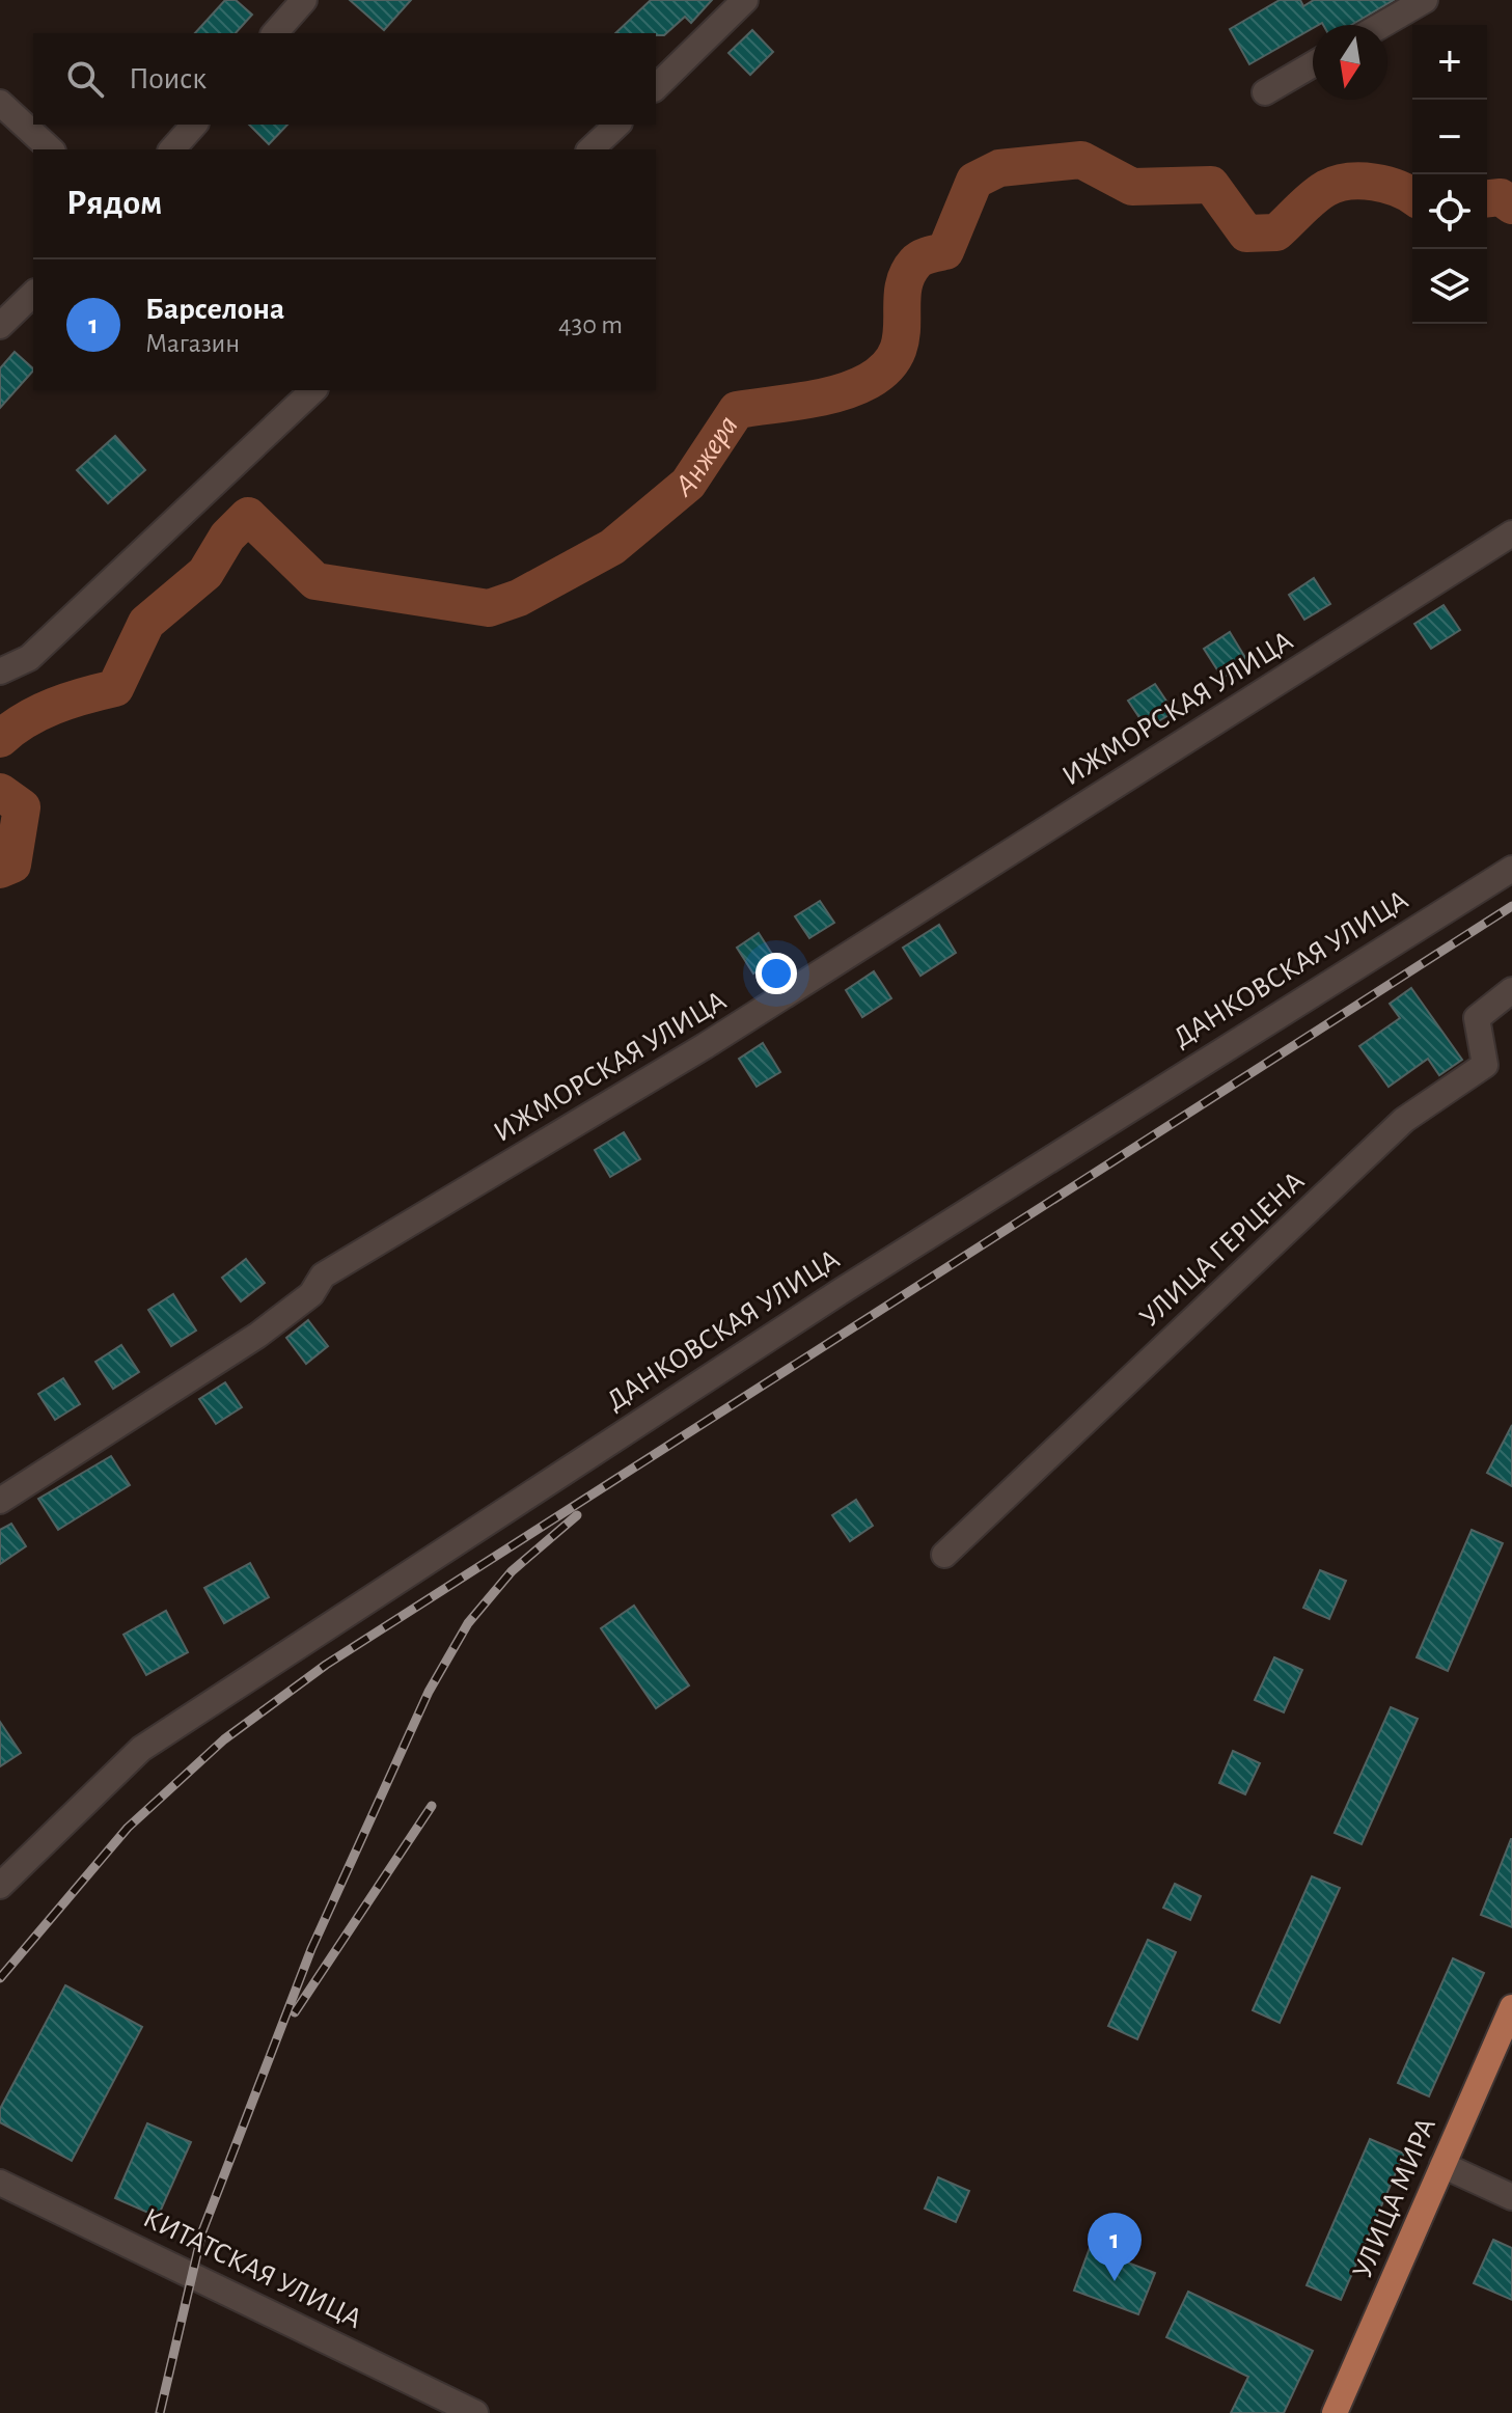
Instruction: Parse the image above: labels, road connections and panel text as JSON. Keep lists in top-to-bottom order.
{
  "streets": {
    "main road": ["УЛИЦА МИРА"],
    "street": [
      "ИЖМОРСКАЯ УЛИЦА",
      "ДАНКОВСКАЯ УЛИЦА",
      "УЛИЦА ГЕРЦЕНА",
      "КИТАТСКАЯ УЛИЦА"
    ]
  },
  "water": ["Анжера"],
  "north": "bottom",
  "page": {
    "map_buttons": ["+", "−"],
    "search": "Поиск",
    "heading": "Рядом",
    "list": [
      {
        "mark": "1",
        "name": "Барселона",
        "note": "Магазин",
        "value": "430 m"
      }
    ],
    "pins": "1"
  }
}
